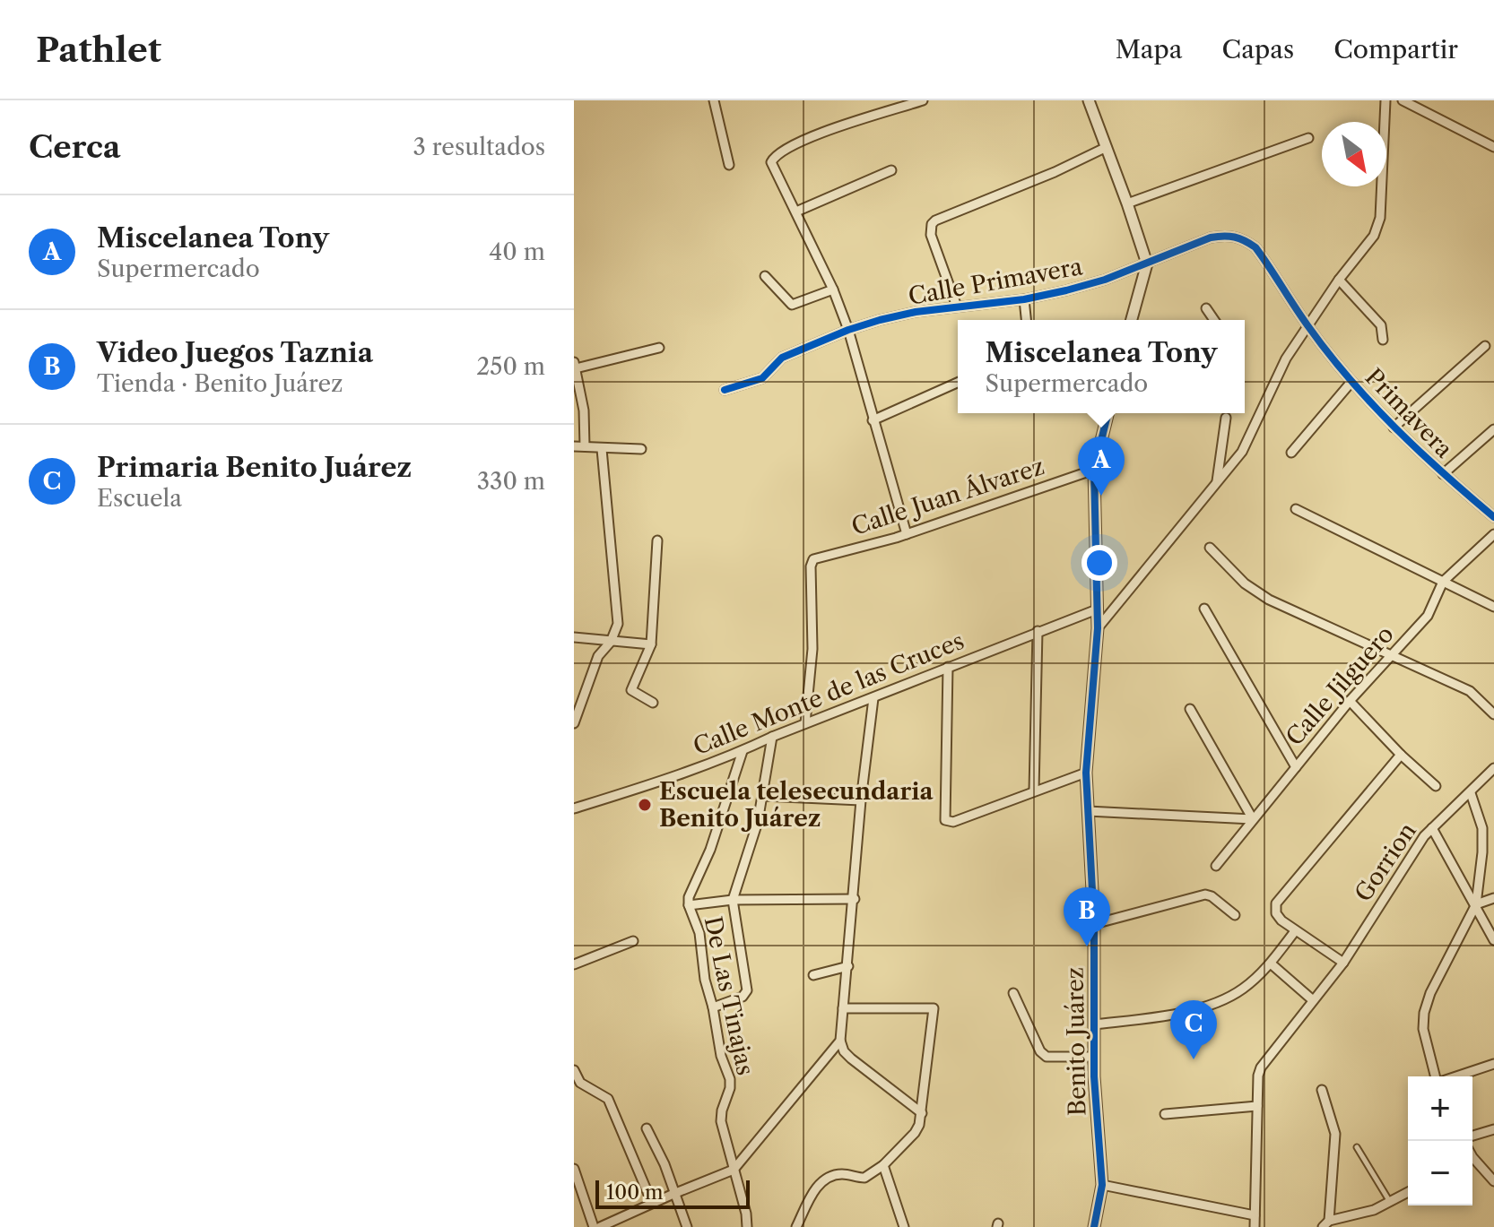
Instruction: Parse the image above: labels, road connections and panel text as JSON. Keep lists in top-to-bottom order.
{
  "streets": {
    "street": [
      "Calle Primavera",
      "Primavera",
      "Calle Juan Álvarez",
      "Calle Jilguero",
      "Calle Monte de las Cruces",
      "Gorrion",
      "De Las Tinajas",
      "Benito Juárez"
    ]
  },
  "crossings": [
    ["Calle Primavera", "Primavera"],
    ["Calle Juan Álvarez", "Calle Monte de las Cruces"],
    ["Calle Juan Álvarez", "Benito Juárez"],
    ["Calle Monte de las Cruces", "De Las Tinajas"],
    ["Calle Monte de las Cruces", "Benito Juárez"]
  ],
  "places": ["Escuela telesecundaria Benito Juárez"],
  "scale_bar": "100 m",
  "north": "bottom right",
  "page": {
    "header": "Pathlet",
    "nav": ["Mapa", "Capas", "Compartir"],
    "heading": ["Cerca", "3 resultados"],
    "list": [
      {
        "mark": "A",
        "name": "Miscelanea Tony",
        "note": "Supermercado",
        "value": "40 m"
      },
      {
        "mark": "B",
        "name": "Video Juegos Taznia",
        "note": "Tienda · Benito Juárez",
        "value": "250 m"
      },
      {
        "mark": "C",
        "name": "Primaria Benito Juárez",
        "note": "Escuela",
        "value": "330 m"
      }
    ],
    "popup": ["Miscelanea Tony", "Supermercado"],
    "pins": ["A", "B", "C"],
    "map_buttons": ["+", "−"],
    "scale": "100 m"
  }
}
